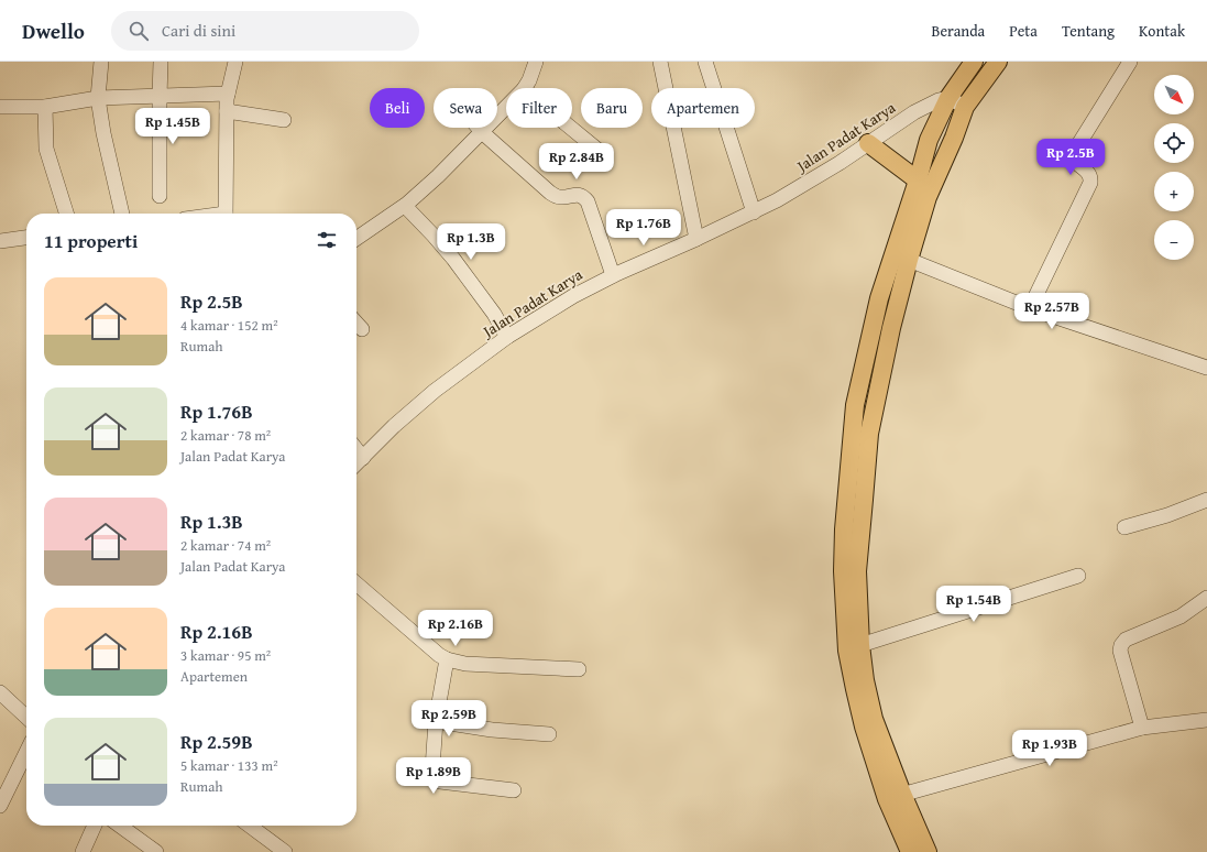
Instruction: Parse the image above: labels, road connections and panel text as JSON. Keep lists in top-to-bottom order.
{
  "streets": {
    "street": ["Jalan Padat Karya"]
  },
  "north": "bottom right",
  "page": {
    "header": "Dwello",
    "search": "Cari di sini",
    "nav": [
      "Beranda",
      "Peta",
      "Tentang",
      "Kontak"
    ],
    "map_buttons": ["+", "−"],
    "chip": [
      "Beli",
      "Sewa",
      "Filter",
      "Baru",
      "Apartemen"
    ],
    "price": [
      "Rp 1.45B",
      "Rp 2.5B",
      "Rp 2.84B",
      "Rp 1.76B",
      "Rp 1.3B",
      "Rp 2.57B",
      "Rp 1.54B",
      "Rp 2.16B",
      "Rp 2.59B",
      "Rp 1.93B",
      "Rp 1.89B"
    ],
    "heading": "11 properti",
    "list": [
      {
        "name": "Rp 2.5B",
        "note": "4 kamar · 152 m² · Rumah"
      },
      {
        "name": "Rp 1.76B",
        "note": "2 kamar · 78 m² · Jalan Padat Karya"
      },
      {
        "name": "Rp 1.3B",
        "note": "2 kamar · 74 m² · Jalan Padat Karya"
      },
      {
        "name": "Rp 2.16B",
        "note": "3 kamar · 95 m² · Apartemen"
      },
      {
        "name": "Rp 2.59B",
        "note": "5 kamar · 133 m² · Rumah"
      }
    ]
  }
}
